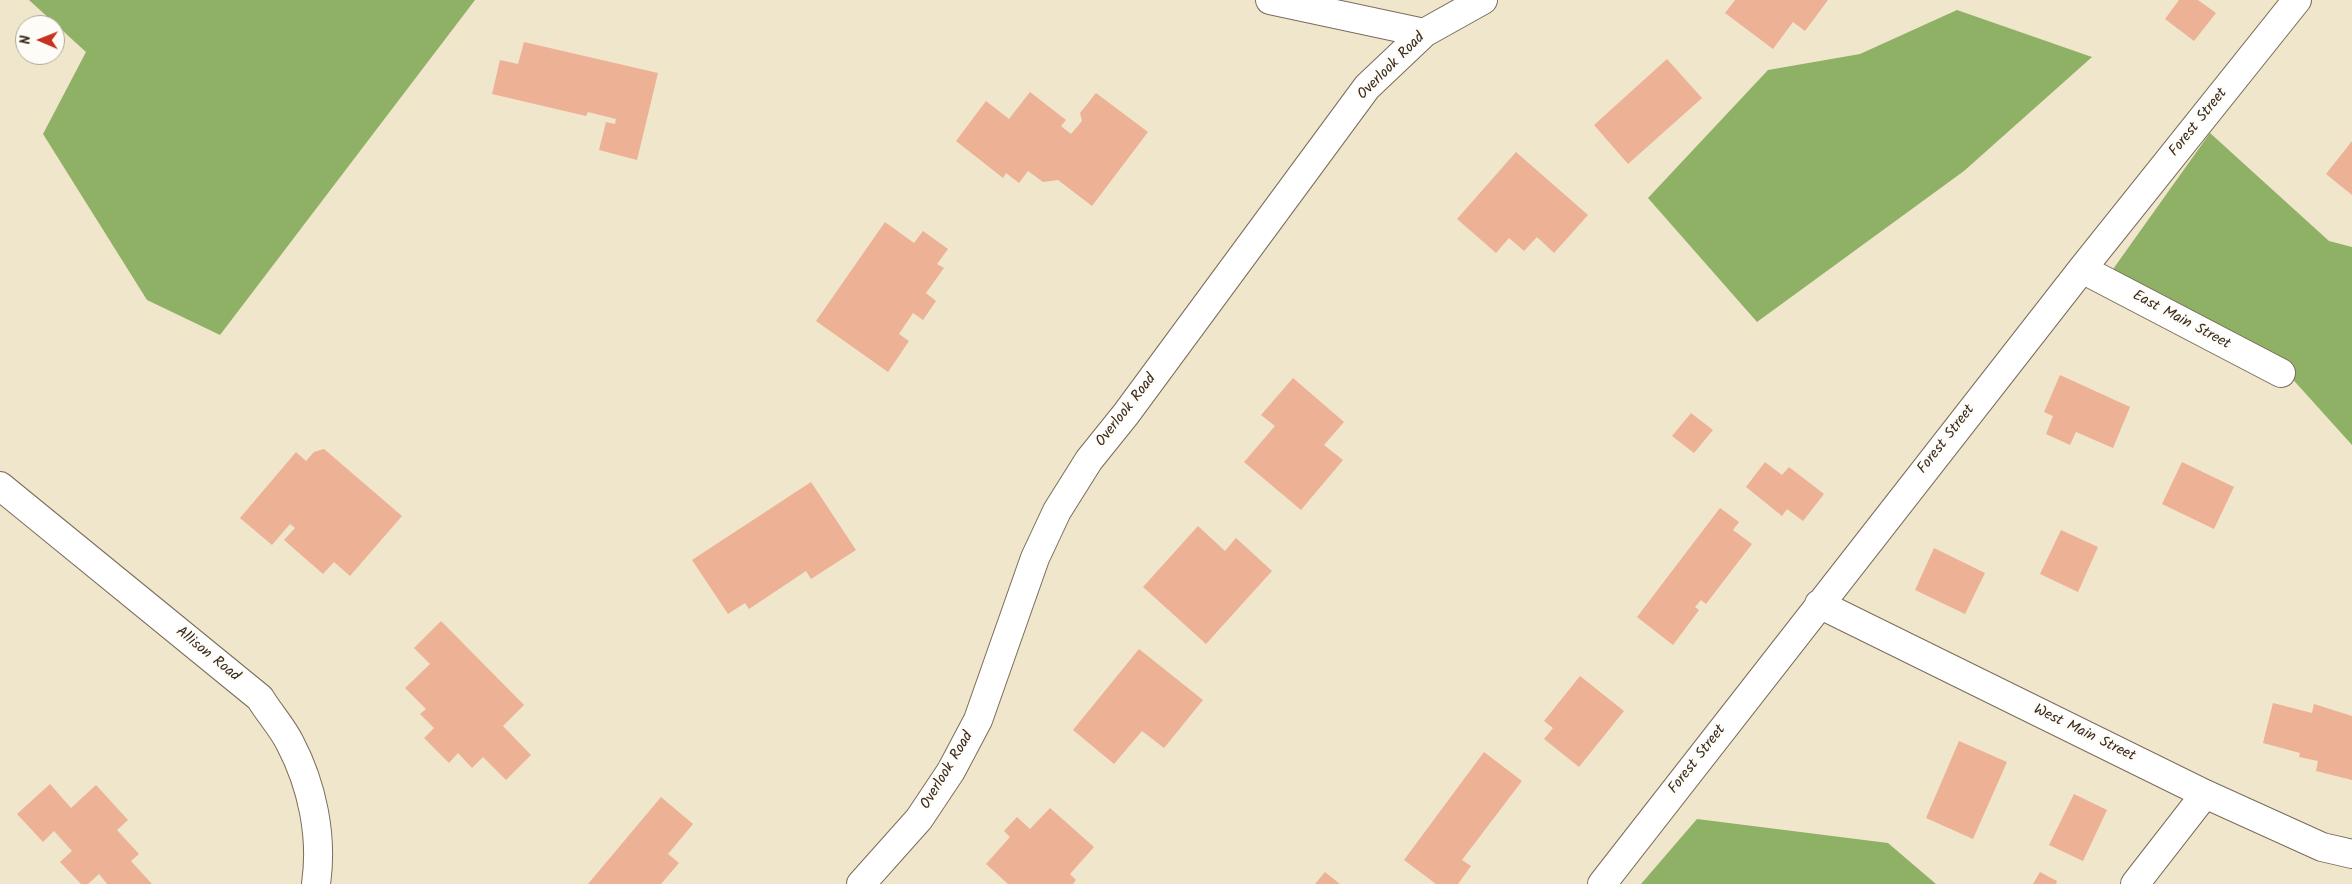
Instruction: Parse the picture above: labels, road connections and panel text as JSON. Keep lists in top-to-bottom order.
{
  "streets": {
    "street": [
      "Overlook Road",
      "Forest Street",
      "East Main Street",
      "Allison Road",
      "West Main Street"
    ]
  },
  "crossings": [
    ["Forest Street", "East Main Street"],
    ["Forest Street", "West Main Street"]
  ],
  "north": "left"
}
